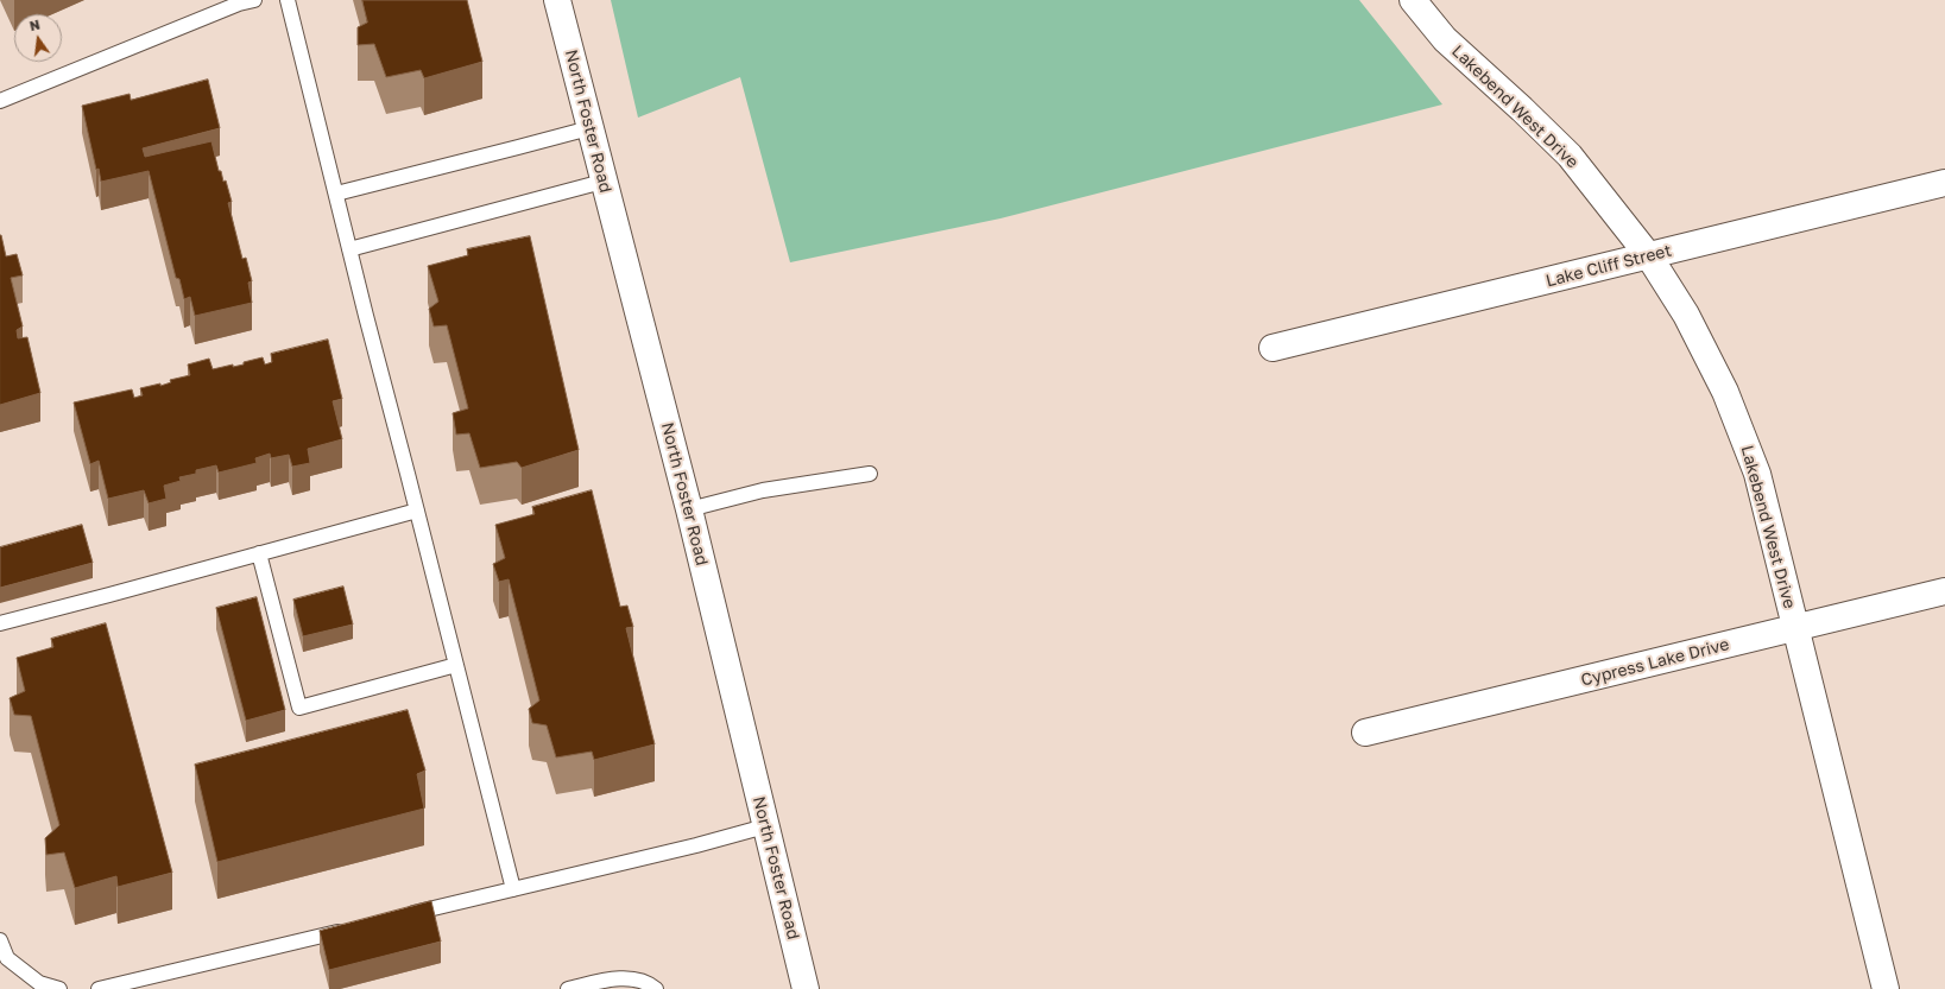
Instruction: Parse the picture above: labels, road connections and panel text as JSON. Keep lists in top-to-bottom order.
{
  "streets": {
    "street": [
      "Lakebend West Drive",
      "North Foster Road",
      "Lake Cliff Street",
      "Cypress Lake Drive"
    ]
  },
  "crossings": [
    ["Lakebend West Drive", "Lake Cliff Street"],
    ["Lakebend West Drive", "Cypress Lake Drive"]
  ],
  "north": "top"
}
